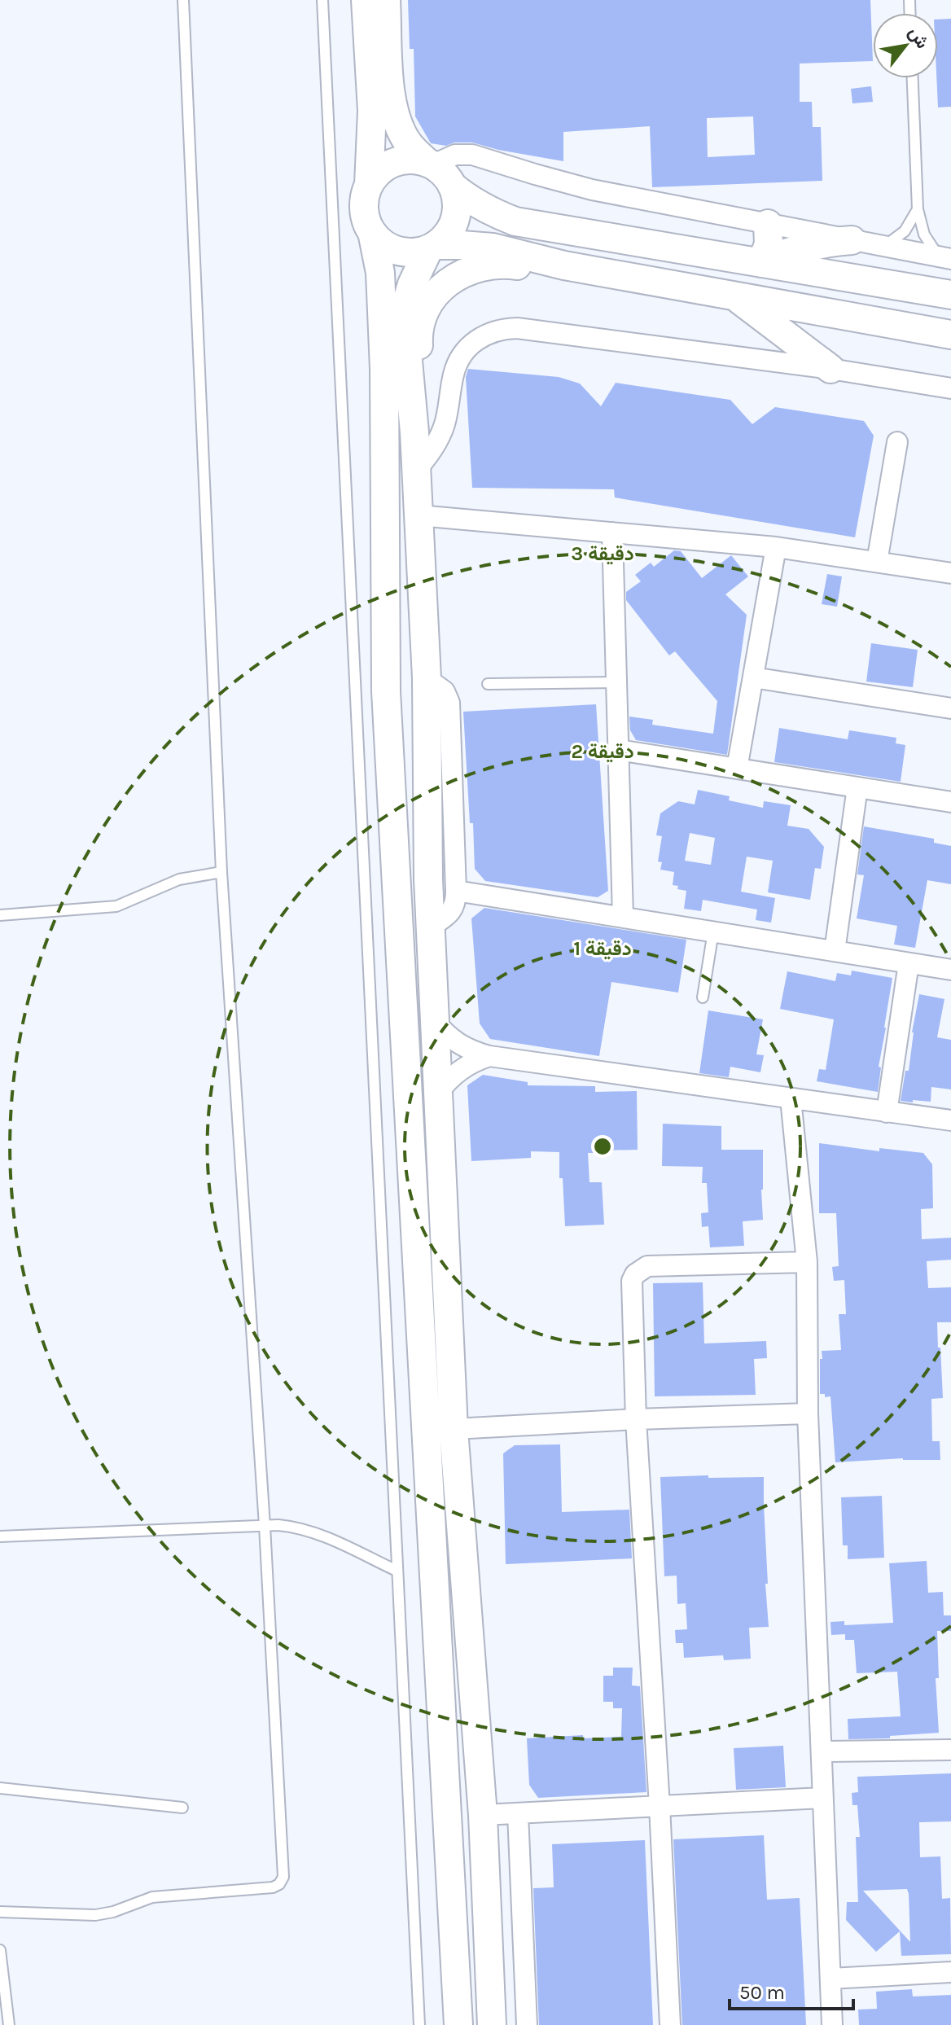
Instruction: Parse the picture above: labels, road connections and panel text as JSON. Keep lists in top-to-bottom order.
{
  "scale_bar": "50 m",
  "north": "top right",
  "rings": ["3 دقيقة", "2 دقيقة", "1 دقيقة"]
}
